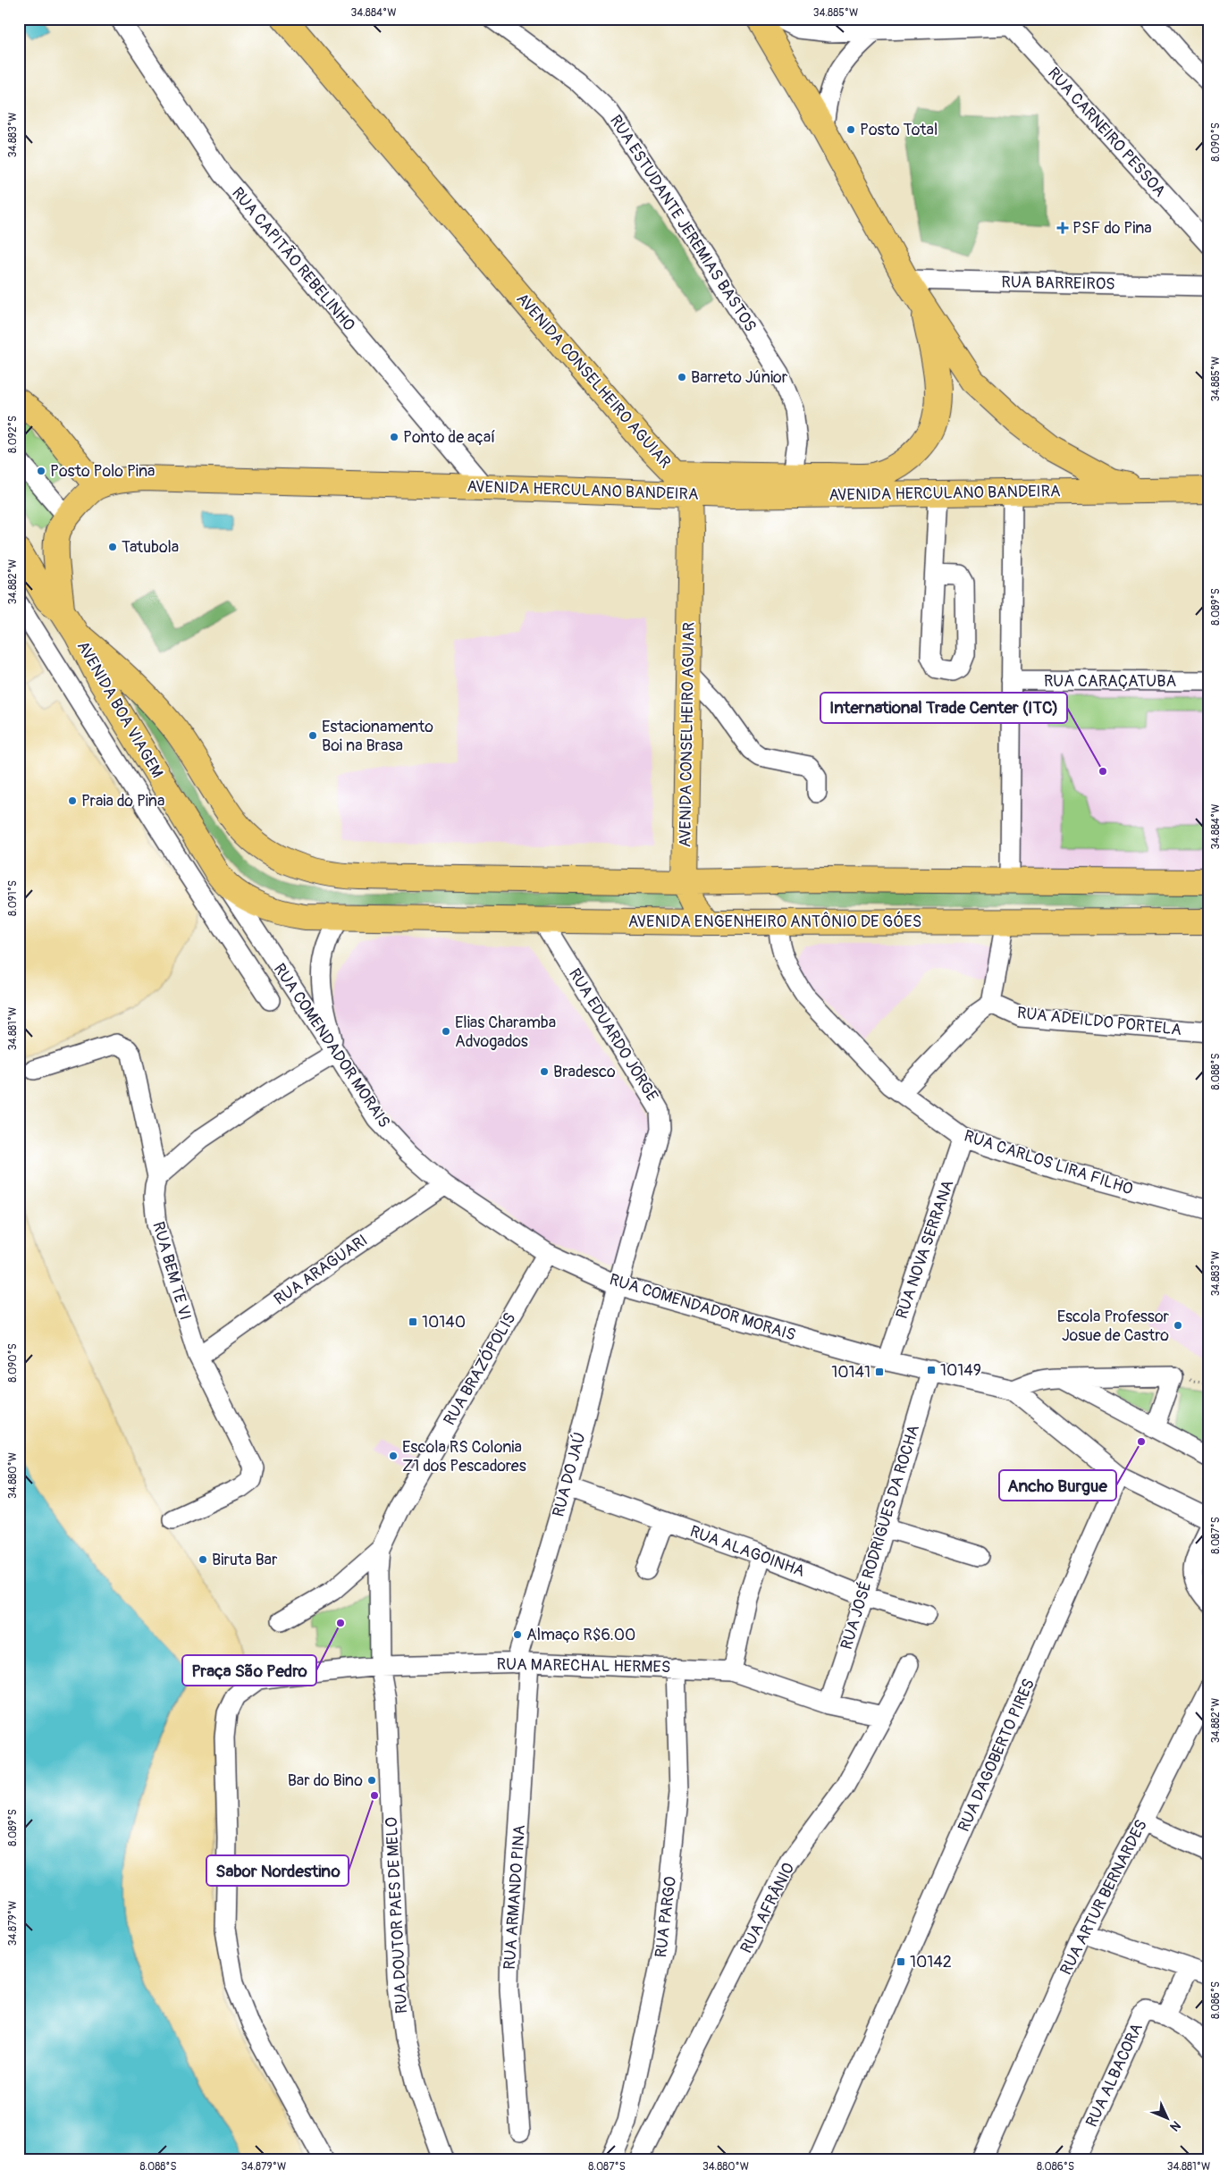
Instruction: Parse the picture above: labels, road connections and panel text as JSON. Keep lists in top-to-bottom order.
{
  "streets": {
    "main road": [
      "AVENIDA CONSELHEIRO AGUIAR",
      "AVENIDA HERCULANO BANDEIRA",
      "AVENIDA BOA VIAGEM",
      "AVENIDA ENGENHEIRO ANTÔNIO DE GÓES"
    ],
    "street": [
      "RUA CARNEIRO PESSOA",
      "RUA ESTUDANTE JEREMIAS BASTOS",
      "RUA CAPITÃO REBELINHO",
      "RUA BARREIROS",
      "RUA CARAÇATUBA",
      "RUA ADEILDO PORTELA",
      "RUA EDUARDO JORGE",
      "RUA COMENDADOR MORAIS",
      "RUA CARLOS LIRA FILHO",
      "RUA NOVA SERRANA",
      "RUA ARAGUARI",
      "RUA BEM TE VI",
      "RUA BRAZÓPOLIS",
      "RUA DO JAÚ",
      "RUA JOSÉ RODRIGUES DA ROCHA",
      "RUA ALAGOINHA",
      "RUA MARECHAL HERMES",
      "RUA DAGOBERTO PIRES",
      "RUA ARMANDO PINA",
      "RUA ARTUR BERNARDES",
      "RUA AFRÂNIO",
      "RUA DOUTOR PAES DE MELO",
      "RUA PARGO",
      "RUA ALBACORA"
    ]
  },
  "crossings": [
    ["RUA ESTUDANTE JEREMIAS BASTOS", "AVENIDA HERCULANO BANDEIRA"],
    ["RUA CAPITÃO REBELINHO", "AVENIDA HERCULANO BANDEIRA"],
    ["AVENIDA CONSELHEIRO AGUIAR", "AVENIDA HERCULANO BANDEIRA"],
    ["AVENIDA CONSELHEIRO AGUIAR", "AVENIDA BOA VIAGEM"],
    ["AVENIDA CONSELHEIRO AGUIAR", "AVENIDA ENGENHEIRO ANTÔNIO DE GÓES"],
    ["AVENIDA BOA VIAGEM", "AVENIDA ENGENHEIRO ANTÔNIO DE GÓES"],
    ["AVENIDA BOA VIAGEM", "RUA COMENDADOR MORAIS"],
    ["AVENIDA ENGENHEIRO ANTÔNIO DE GÓES", "RUA EDUARDO JORGE"],
    ["AVENIDA ENGENHEIRO ANTÔNIO DE GÓES", "RUA CARLOS LIRA FILHO"],
    ["RUA EDUARDO JORGE", "RUA COMENDADOR MORAIS"],
    ["RUA EDUARDO JORGE", "RUA DO JAÚ"],
    ["RUA COMENDADOR MORAIS", "RUA NOVA SERRANA"],
    ["RUA COMENDADOR MORAIS", "RUA ARAGUARI"],
    ["RUA COMENDADOR MORAIS", "RUA BRAZÓPOLIS"],
    ["RUA COMENDADOR MORAIS", "RUA DO JAÚ"],
    ["RUA COMENDADOR MORAIS", "RUA JOSÉ RODRIGUES DA ROCHA"],
    ["RUA CARLOS LIRA FILHO", "RUA NOVA SERRANA"],
    ["RUA ARAGUARI", "RUA BEM TE VI"],
    ["RUA BRAZÓPOLIS", "RUA MARECHAL HERMES"],
    ["RUA BRAZÓPOLIS", "RUA DOUTOR PAES DE MELO"],
    ["RUA DO JAÚ", "RUA ALAGOINHA"],
    ["RUA DO JAÚ", "RUA MARECHAL HERMES"],
    ["RUA DO JAÚ", "RUA ARMANDO PINA"],
    ["RUA JOSÉ RODRIGUES DA ROCHA", "RUA ALAGOINHA"],
    ["RUA JOSÉ RODRIGUES DA ROCHA", "RUA MARECHAL HERMES"],
    ["RUA MARECHAL HERMES", "RUA ARMANDO PINA"],
    ["RUA MARECHAL HERMES", "RUA AFRÂNIO"],
    ["RUA MARECHAL HERMES", "RUA DOUTOR PAES DE MELO"],
    ["RUA MARECHAL HERMES", "RUA PARGO"]
  ],
  "places": {
    "other": [
      "Posto Total",
      "Barreto Júnior",
      "Ponto de açaí",
      "Posto Polo Pina",
      "Tatubola",
      "Estacionamento Boi na Brasa",
      "International Trade Center (ITC)",
      "Praia do Pina",
      "Elias Charamba Advogados",
      "Bradesco",
      "Escola Professor Josue de Castro",
      "Ancho Burgue",
      "Escola RS Colonia Z1 dos Pescadores",
      "Biruta Bar",
      "Praça São Pedro",
      "Almaço R$6.00",
      "Bar do Bino",
      "Sabor Nordestino"
    ],
    "health": ["PSF do Pina"],
    "transit": [
      "10140",
      "10149",
      "10141",
      "10142"
    ]
  },
  "north": "bottom right",
  "coordinates": [
    "34.884°W",
    "34.885°W",
    "34.883°W",
    "8.090°S",
    "8.092°S",
    "34.882°W",
    "8.089°S",
    "8.091°S",
    "34.881°W",
    "8.088°S",
    "34.880°W",
    "8.087°S",
    "34.879°W",
    "8.086°S"
  ]
}
